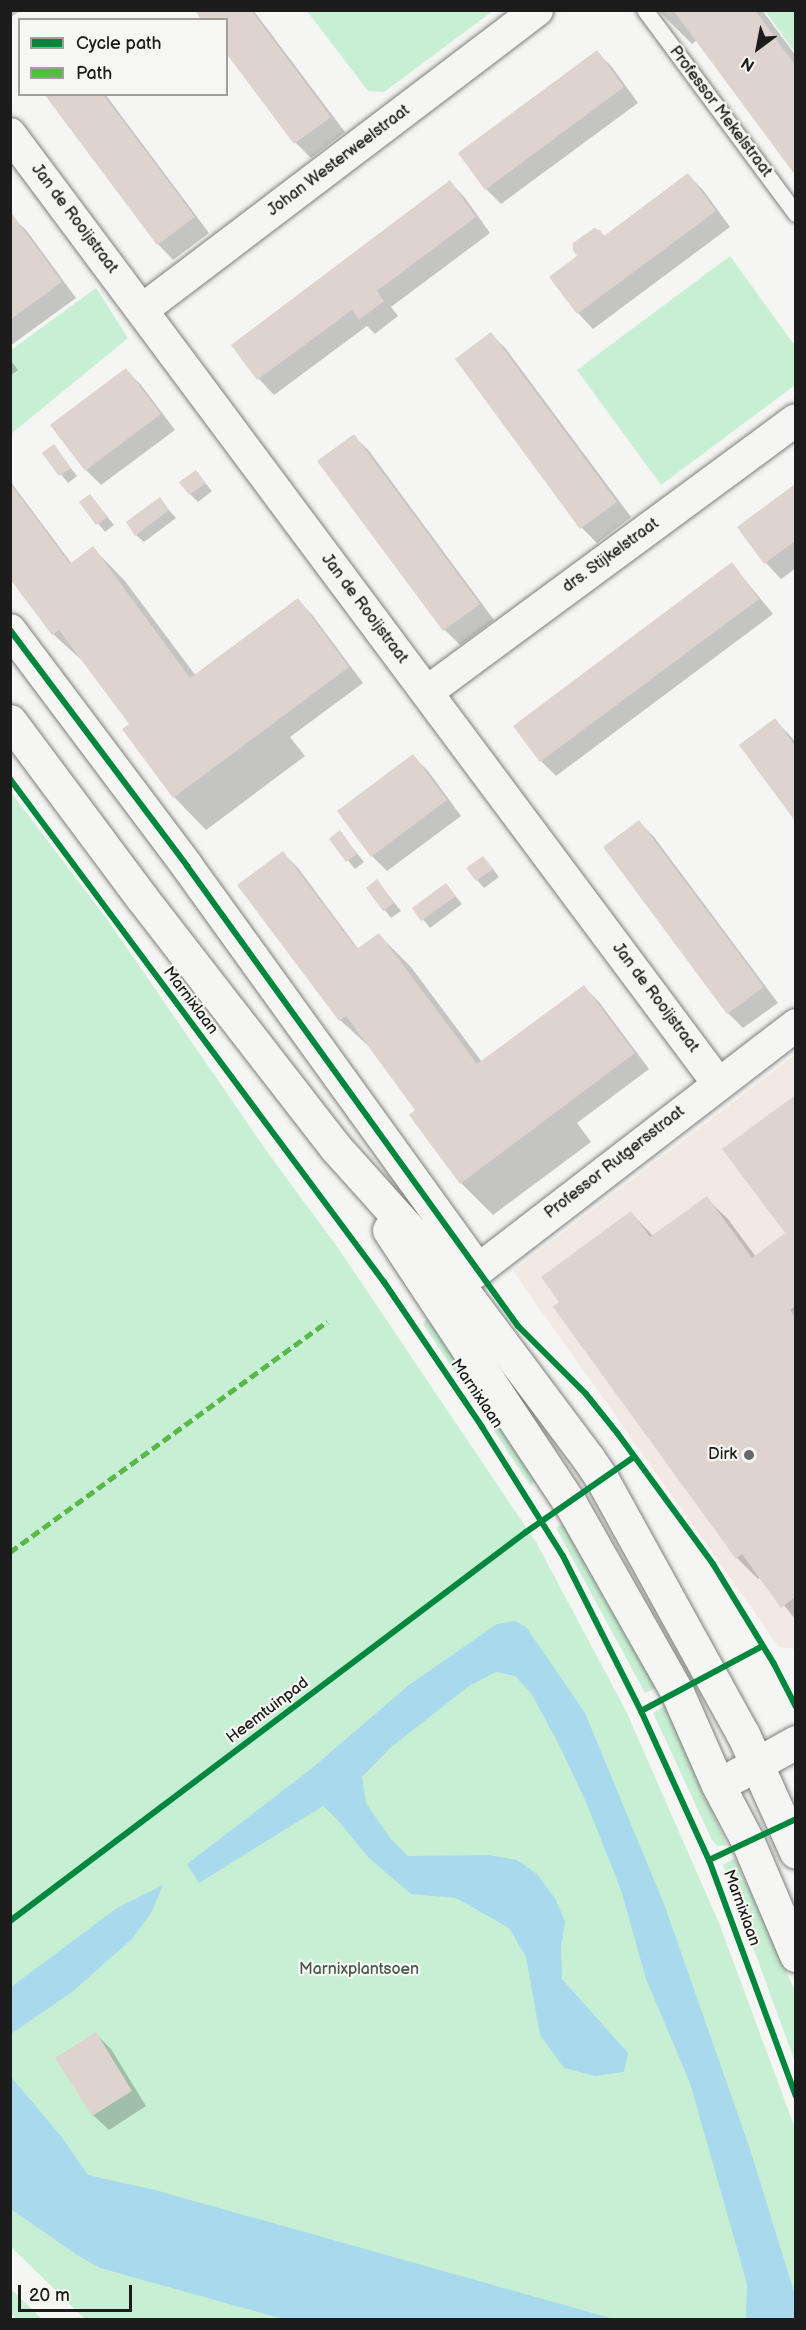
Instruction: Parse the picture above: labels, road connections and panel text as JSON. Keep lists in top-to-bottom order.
{
  "streets": {
    "street": [
      "Johan Westerweelstraat",
      "Jan de Rooijstraat",
      "drs. Stijkelstraat",
      "Marnixlaan",
      "Professor Rutgersstraat"
    ],
    "lane": ["Professor Mekelstraat"],
    "cycle path": ["Heemtuinpad"]
  },
  "crossings": [
    ["Johan Westerweelstraat", "Jan de Rooijstraat"],
    ["Jan de Rooijstraat", "drs. Stijkelstraat"],
    ["Jan de Rooijstraat", "Professor Rutgersstraat"],
    ["Marnixlaan", "Professor Rutgersstraat"]
  ],
  "parks": ["Marnixplantsoen"],
  "places": ["Dirk"],
  "legend": ["Cycle path", "Path"],
  "scale_bar": "20 m",
  "north": "bottom left"
}
